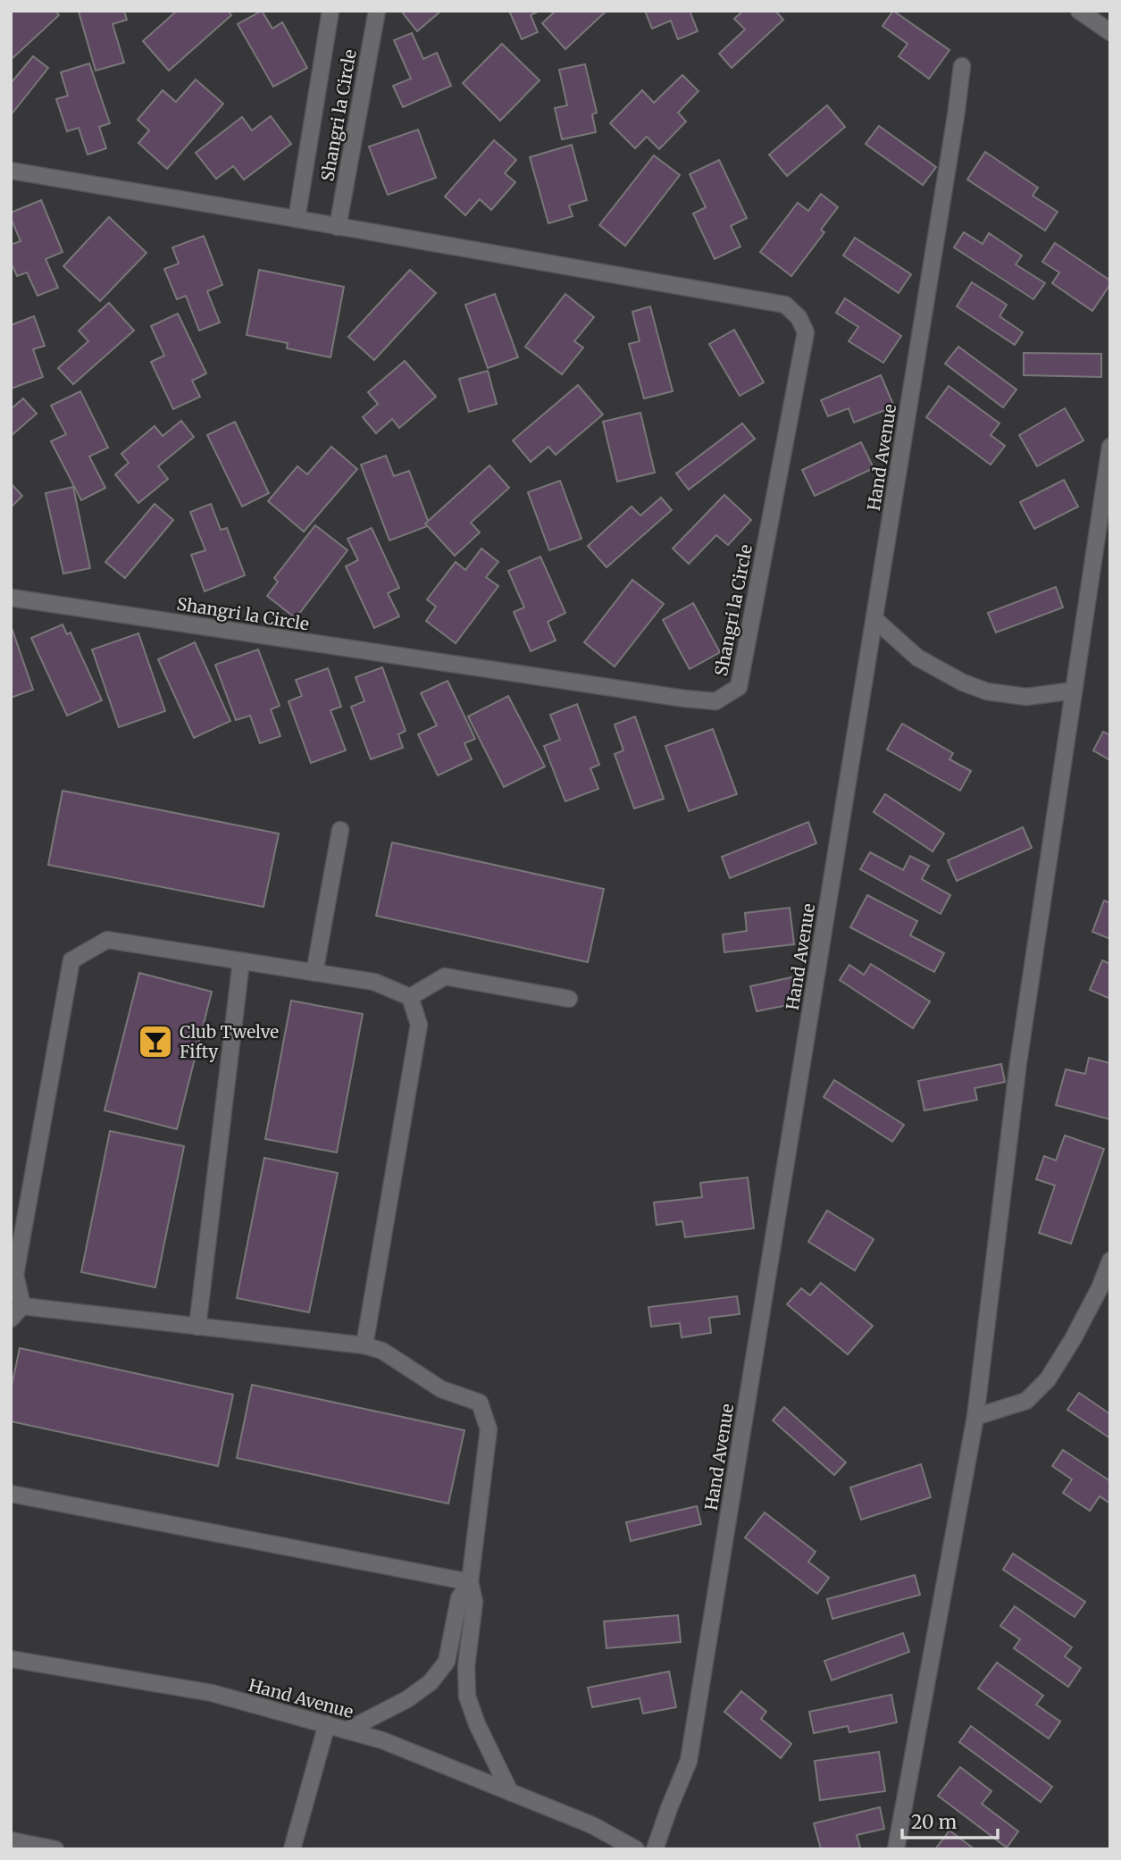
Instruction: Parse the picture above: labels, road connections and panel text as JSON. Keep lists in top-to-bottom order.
{
  "streets": {
    "street": ["Shangri la Circle", "Hand Avenue"]
  },
  "places": {
    "bar": ["Club Twelve Fifty"]
  },
  "scale_bar": "20 m"
}
